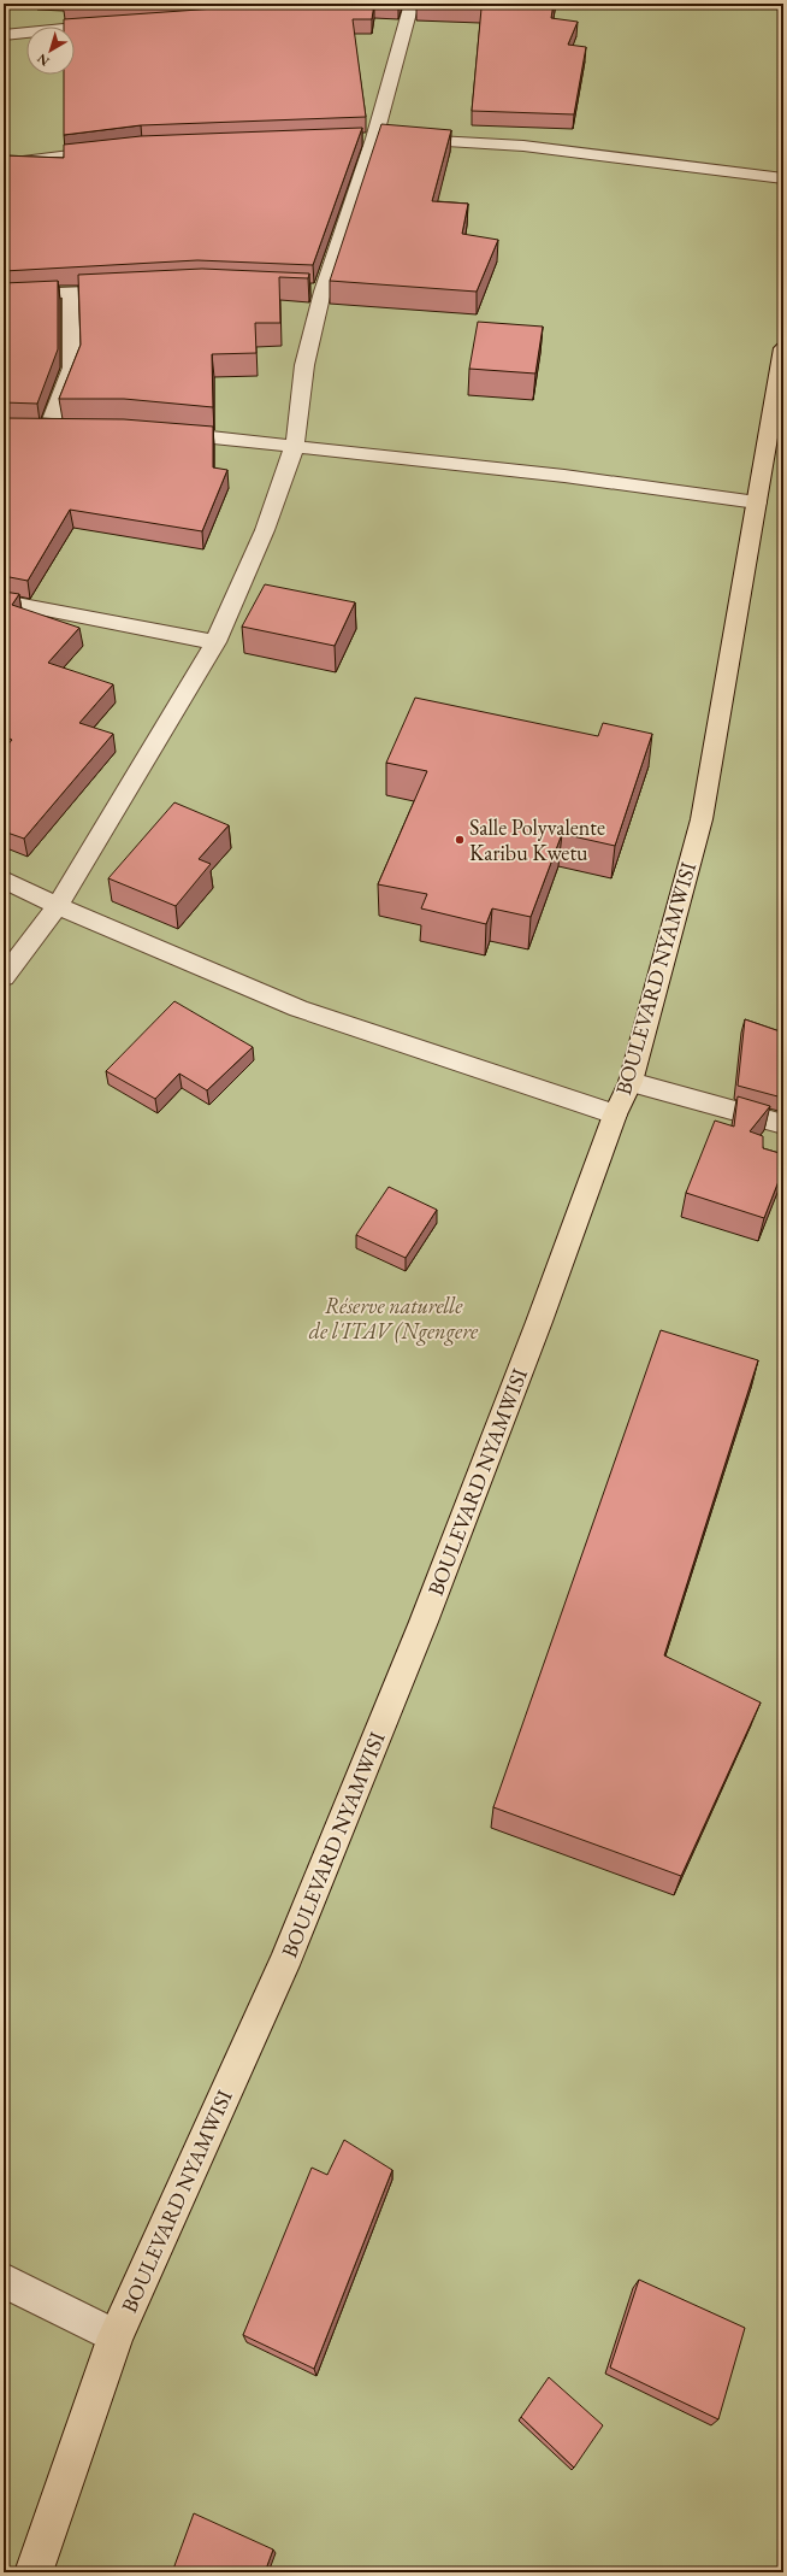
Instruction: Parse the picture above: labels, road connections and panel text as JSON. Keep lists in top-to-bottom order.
{
  "streets": {
    "main road": ["BOULEVARD NYAMWISI"]
  },
  "parks": ["Réserve naturelle de l'ITAV (Ngengere"],
  "places": ["Salle Polyvalente Karibu Kwetu"],
  "north": "bottom left"
}
